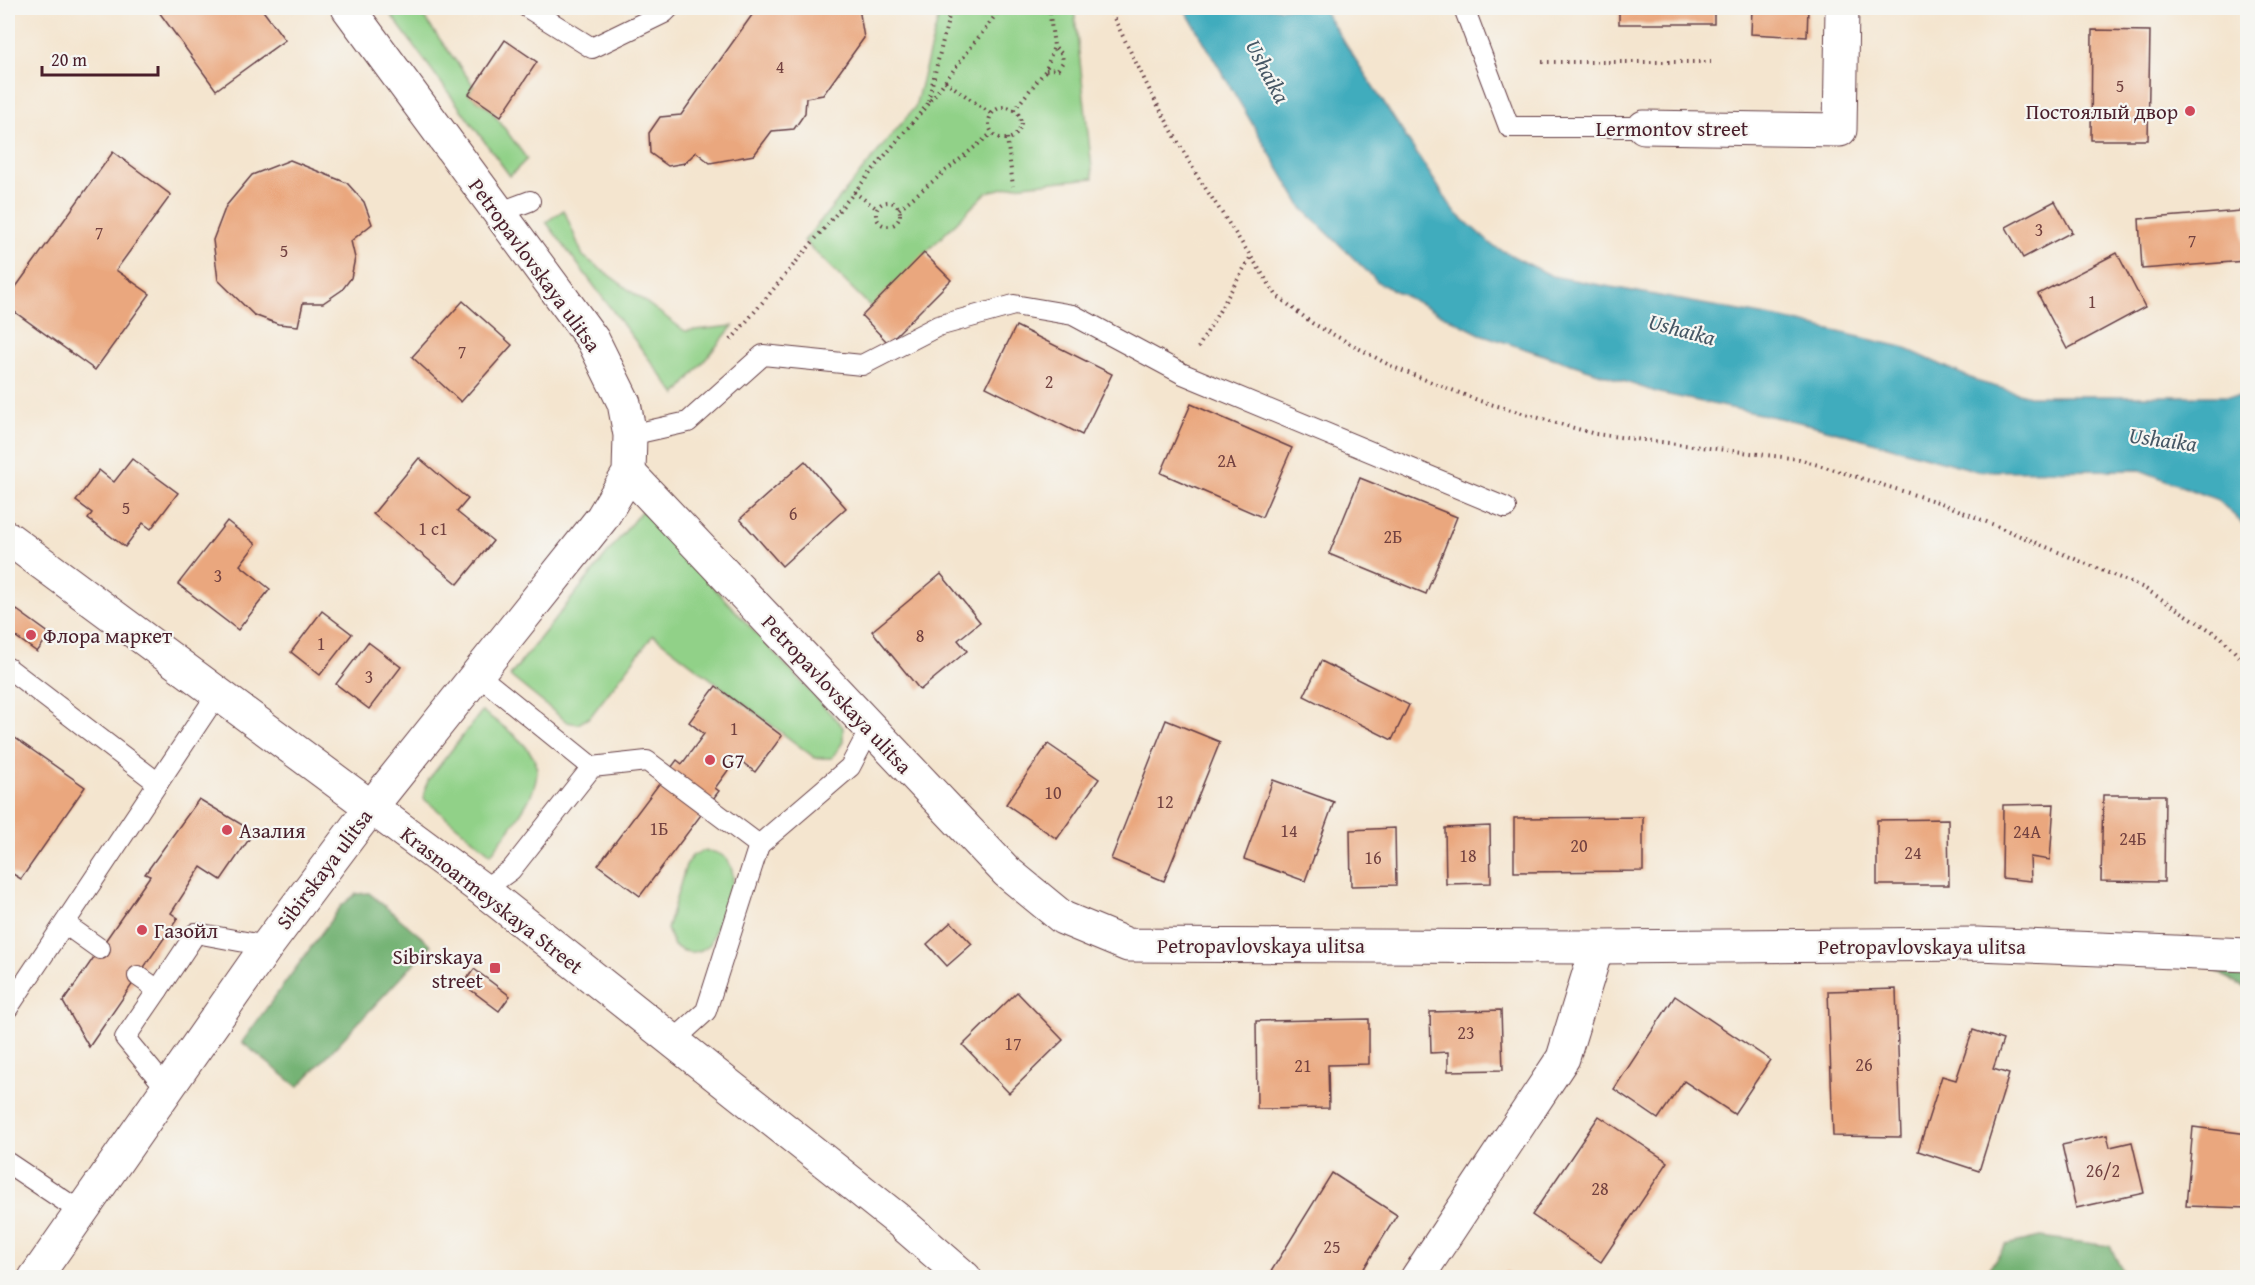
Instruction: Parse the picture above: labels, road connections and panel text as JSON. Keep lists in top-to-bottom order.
{
  "streets": {
    "main road": [
      "Lermontov street",
      "Petropavlovskaya ulitsa",
      "Sibirskaya ulitsa",
      "Krasnoarmeyskaya Street"
    ]
  },
  "crossings": [
    ["Petropavlovskaya ulitsa", "Sibirskaya ulitsa"],
    ["Sibirskaya ulitsa", "Krasnoarmeyskaya Street"]
  ],
  "water": ["Ushaika"],
  "places": {
    "other": [
      "Постоялый двор",
      "Флора маркет",
      "G7",
      "Азалия",
      "Газойл"
    ],
    "transit": ["Sibirskaya street"]
  },
  "house_numbers": [
    "4",
    "5",
    "3",
    "7",
    "7",
    "5",
    "1",
    "7",
    "2",
    "2А",
    "5",
    "6",
    "1 с1",
    "2Б",
    "3",
    "8",
    "1",
    "3",
    "1",
    "10",
    "12",
    "1Б",
    "14",
    "24А",
    "24Б",
    "20",
    "24",
    "18",
    "16",
    "23",
    "17",
    "26",
    "21",
    "26/2",
    "28",
    "25"
  ],
  "scale_bar": "20 m"
}
